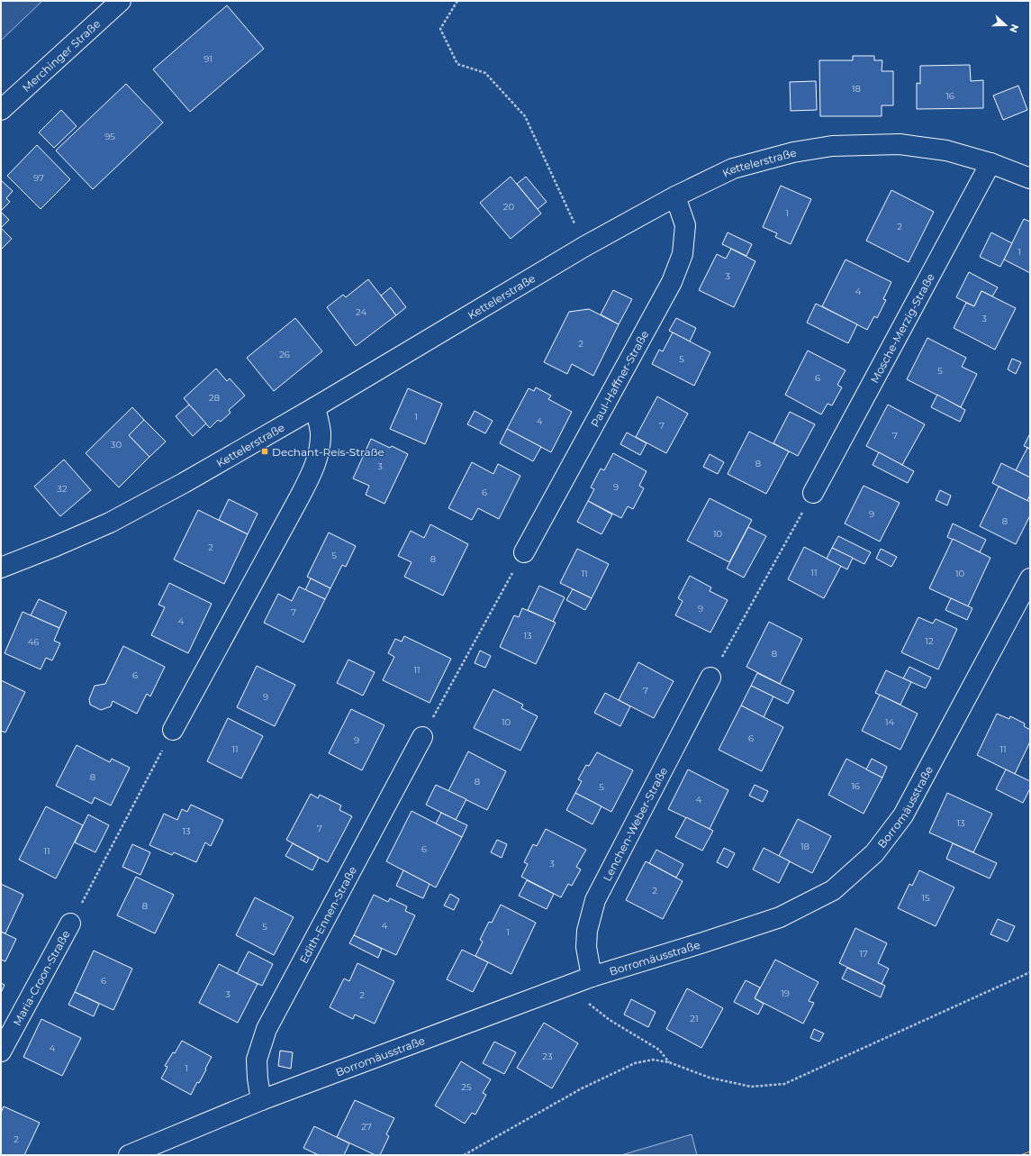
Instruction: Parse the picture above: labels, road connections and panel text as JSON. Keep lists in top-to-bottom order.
{
  "streets": {
    "street": [
      "Merchinger Straße",
      "Kettelerstraße",
      "Mosche-Merzig-Straße",
      "Paul-Haffner-Straße",
      "Borromäusstraße",
      "Lenchen-Weber-Straße",
      "Edith-Ennen-Straße",
      "Maria-Croon-Straße"
    ]
  },
  "crossings": [
    ["Kettelerstraße", "Mosche-Merzig-Straße"],
    ["Kettelerstraße", "Paul-Haffner-Straße"],
    ["Borromäusstraße", "Lenchen-Weber-Straße"],
    ["Borromäusstraße", "Edith-Ennen-Straße"]
  ],
  "places": {
    "transit": ["Dechant-Reis-Straße"]
  },
  "house_numbers": [
    "91",
    "18",
    "16",
    "95",
    "97",
    "20",
    "1",
    "2",
    "1",
    "3",
    "4",
    "24",
    "3",
    "2",
    "26",
    "5",
    "5",
    "6",
    "28",
    "1",
    "4",
    "7",
    "7",
    "30",
    "8",
    "3",
    "9",
    "32",
    "6",
    "9",
    "8",
    "10",
    "2",
    "5",
    "8",
    "11",
    "11",
    "10",
    "9",
    "7",
    "4",
    "13",
    "12",
    "46",
    "8",
    "11",
    "6",
    "7",
    "9",
    "10",
    "14",
    "6",
    "9",
    "11",
    "11",
    "8",
    "8",
    "16",
    "5",
    "4",
    "13",
    "7",
    "13",
    "18",
    "6",
    "11",
    "3",
    "2",
    "15",
    "8",
    "4",
    "5",
    "1",
    "17",
    "6",
    "19",
    "3",
    "2",
    "21",
    "4",
    "23",
    "1",
    "25",
    "27",
    "2"
  ],
  "north": "right"
}
